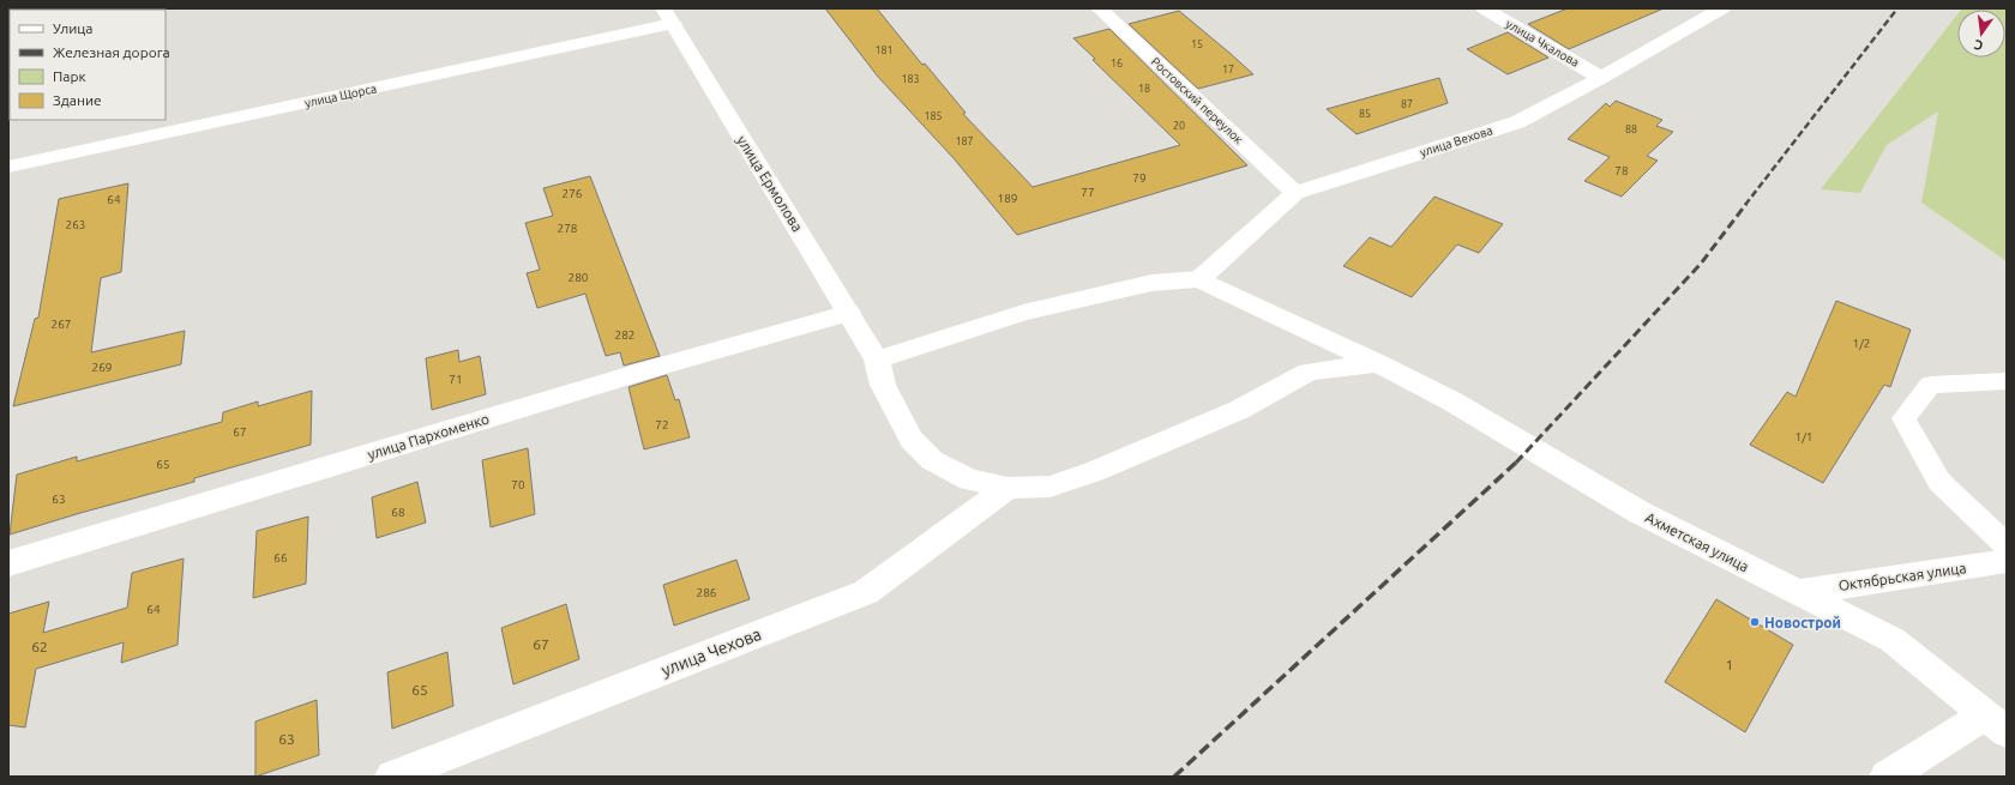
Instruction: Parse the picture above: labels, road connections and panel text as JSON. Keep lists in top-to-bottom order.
{
  "streets": {
    "street": [
      "улица Чкалова",
      "улица Щорса",
      "Ростовский переулок",
      "улица Вехова",
      "улица Ермолова",
      "улица Пархоменко",
      "Ахметская улица",
      "Октябрьская улица",
      "улица Чехова"
    ]
  },
  "crossings": [
    ["улица Чкалова", "улица Вехова"],
    ["улица Щорса", "улица Ермолова"],
    ["Ростовский переулок", "улица Вехова"],
    ["улица Вехова", "Ахметская улица"],
    ["улица Ермолова", "улица Пархоменко"],
    ["улица Ермолова", "Ахметская улица"],
    ["улица Ермолова", "улица Чехова"],
    ["Ахметская улица", "Октябрьская улица"]
  ],
  "places": ["Новострой"],
  "house_numbers": [
    "15",
    "181",
    "16",
    "17",
    "183",
    "18",
    "87",
    "85",
    "185",
    "20",
    "88",
    "187",
    "78",
    "79",
    "77",
    "276",
    "189",
    "64",
    "263",
    "278",
    "280",
    "267",
    "282",
    "1/2",
    "269",
    "71",
    "72",
    "67",
    "1/1",
    "65",
    "70",
    "63",
    "68",
    "66",
    "286",
    "64",
    "67",
    "62",
    "1",
    "65",
    "63"
  ],
  "legend": [
    "Улица",
    "Железная дорога",
    "Парк",
    "Здание"
  ],
  "north": "bottom"
}
